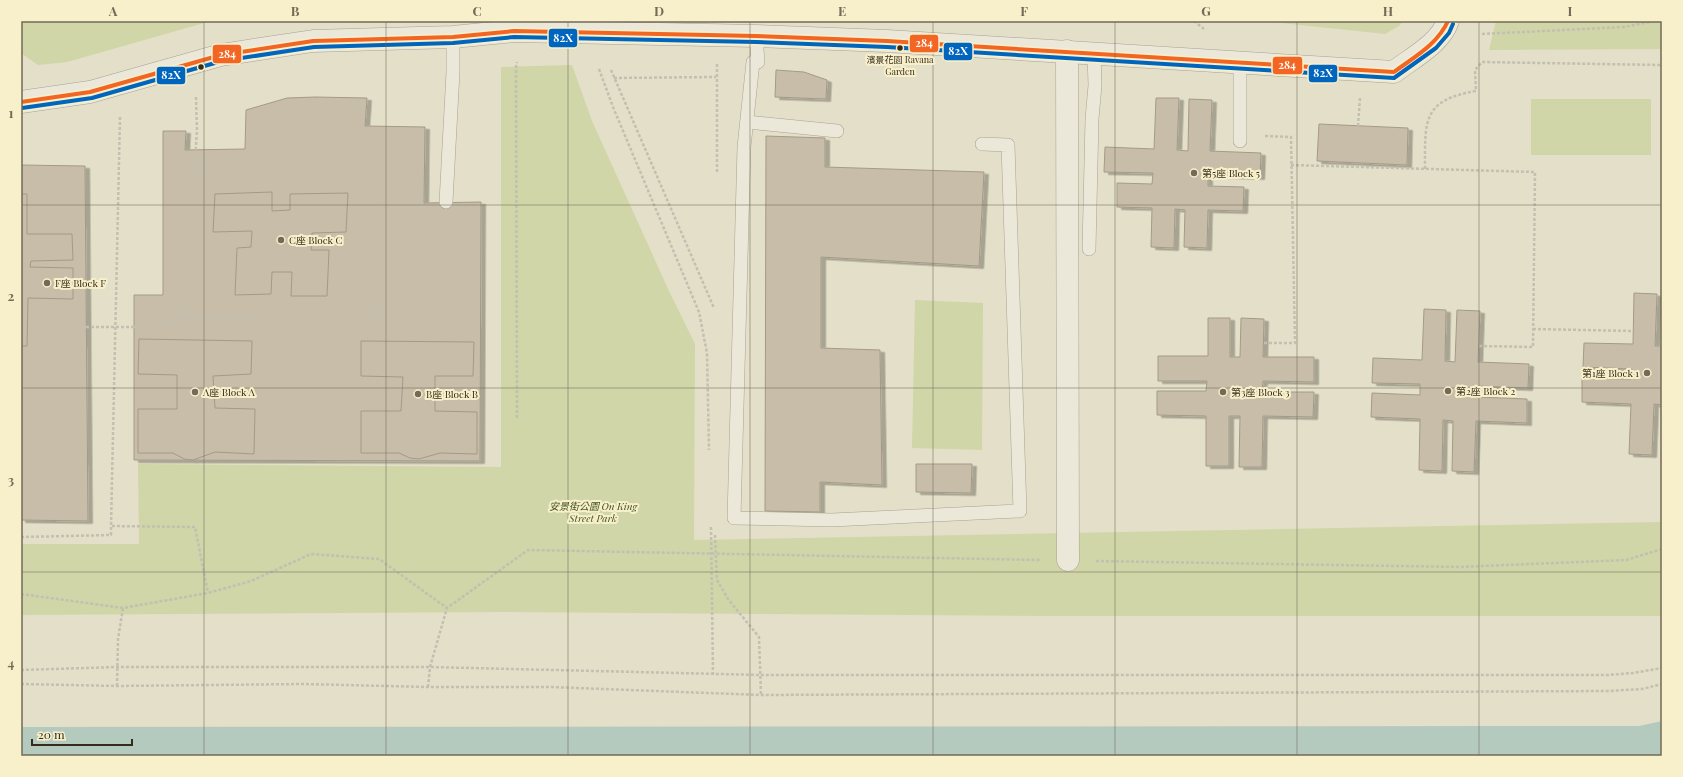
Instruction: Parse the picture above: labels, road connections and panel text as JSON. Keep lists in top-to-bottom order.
{
  "parks": ["安景街公園 On King Street Park"],
  "places": [
    "濱景花園 Ravana Garden",
    "第5座 Block 5",
    "C座 Block C",
    "F座 Block F",
    "第1座 Block 1",
    "第2座 Block 2",
    "A座 Block A",
    "第3座 Block 3",
    "B座 Block B"
  ],
  "lines": ["transit line 284", "transit line 82X"],
  "scale_bar": "20 m",
  "grid": {
    "columns": [
      "A",
      "B",
      "C",
      "D",
      "E",
      "F",
      "G",
      "H",
      "I"
    ],
    "rows": [
      "1",
      "2",
      "3",
      "4"
    ]
  }
}
